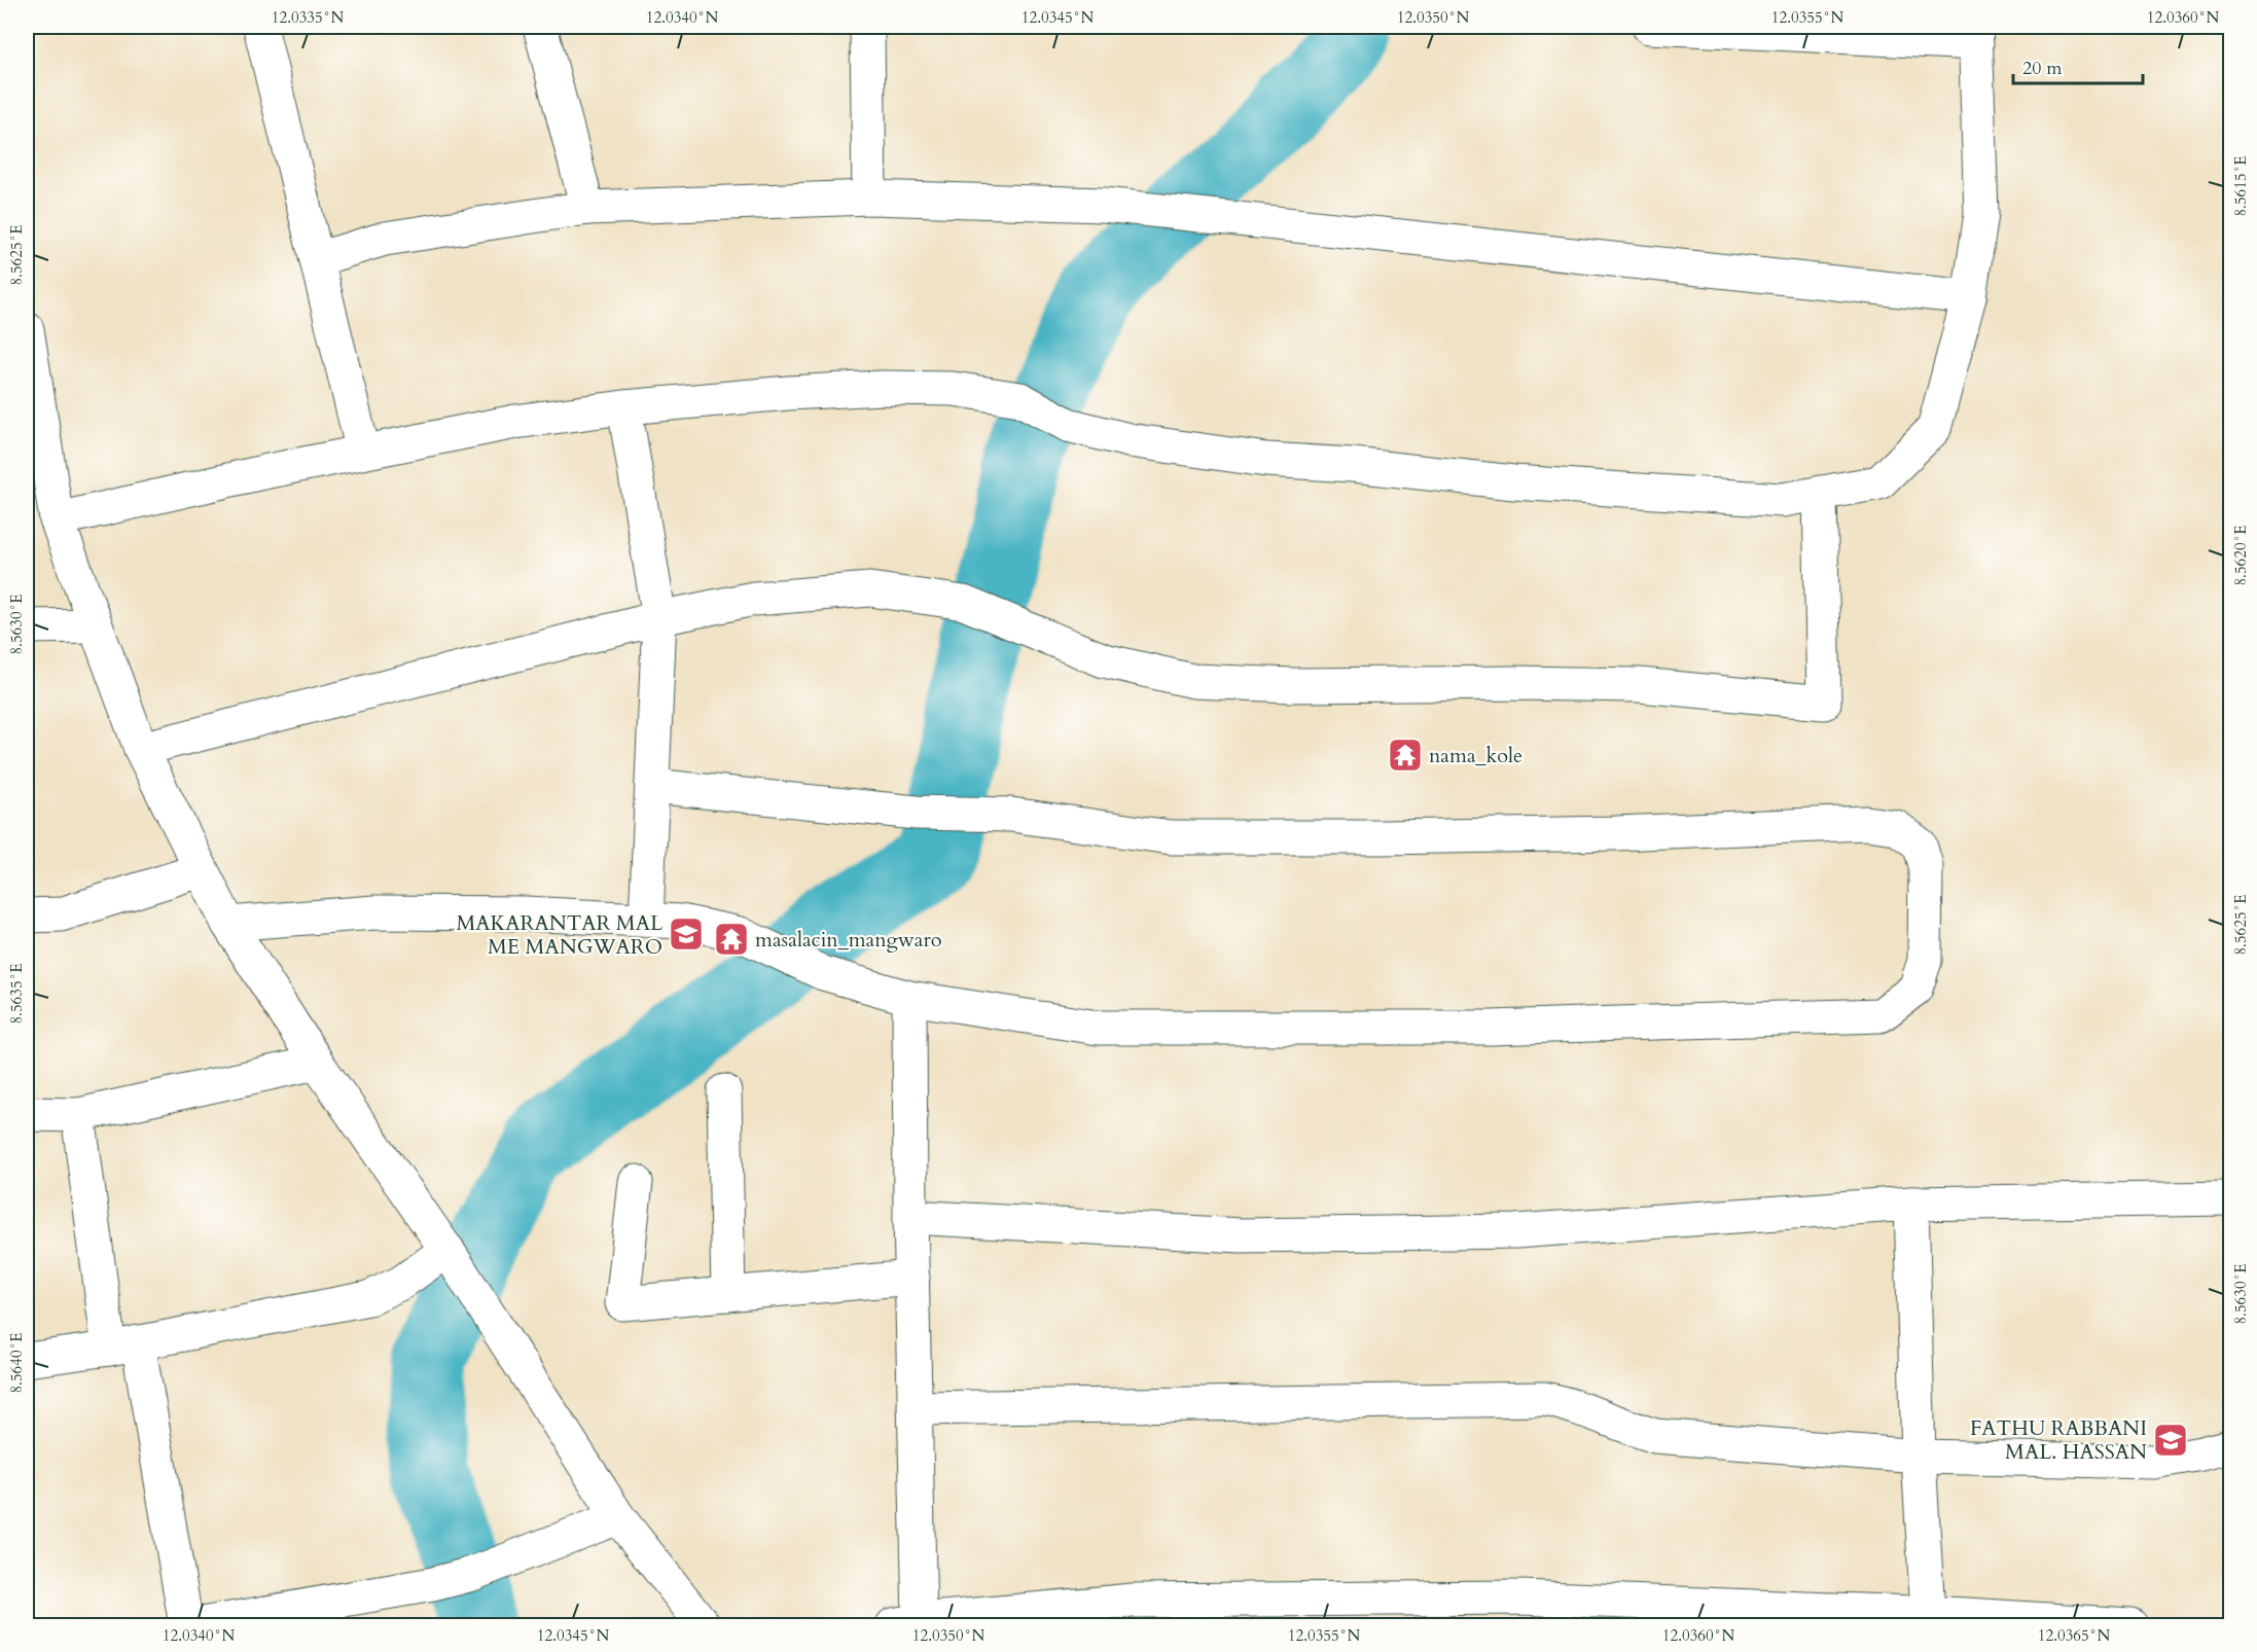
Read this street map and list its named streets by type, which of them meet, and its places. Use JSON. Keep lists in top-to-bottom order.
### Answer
{
  "places": {
    "temple": ["nama_kole", "masalacin_mangwaro"],
    "school or university": ["MAKARANTAR MAL ME MANGWARO", "FATHU RABBANI MAL. HASSAN"]
  },
  "scale_bar": "20 m",
  "coordinates": [
    "12.0335°N",
    "12.0340°N",
    "12.0345°N",
    "12.0350°N",
    "12.0355°N",
    "12.0360°N",
    "8.5615°E",
    "8.5625°E",
    "8.5620°E",
    "8.5630°E",
    "8.5635°E",
    "8.5640°E",
    "12.0365°N"
  ]
}
